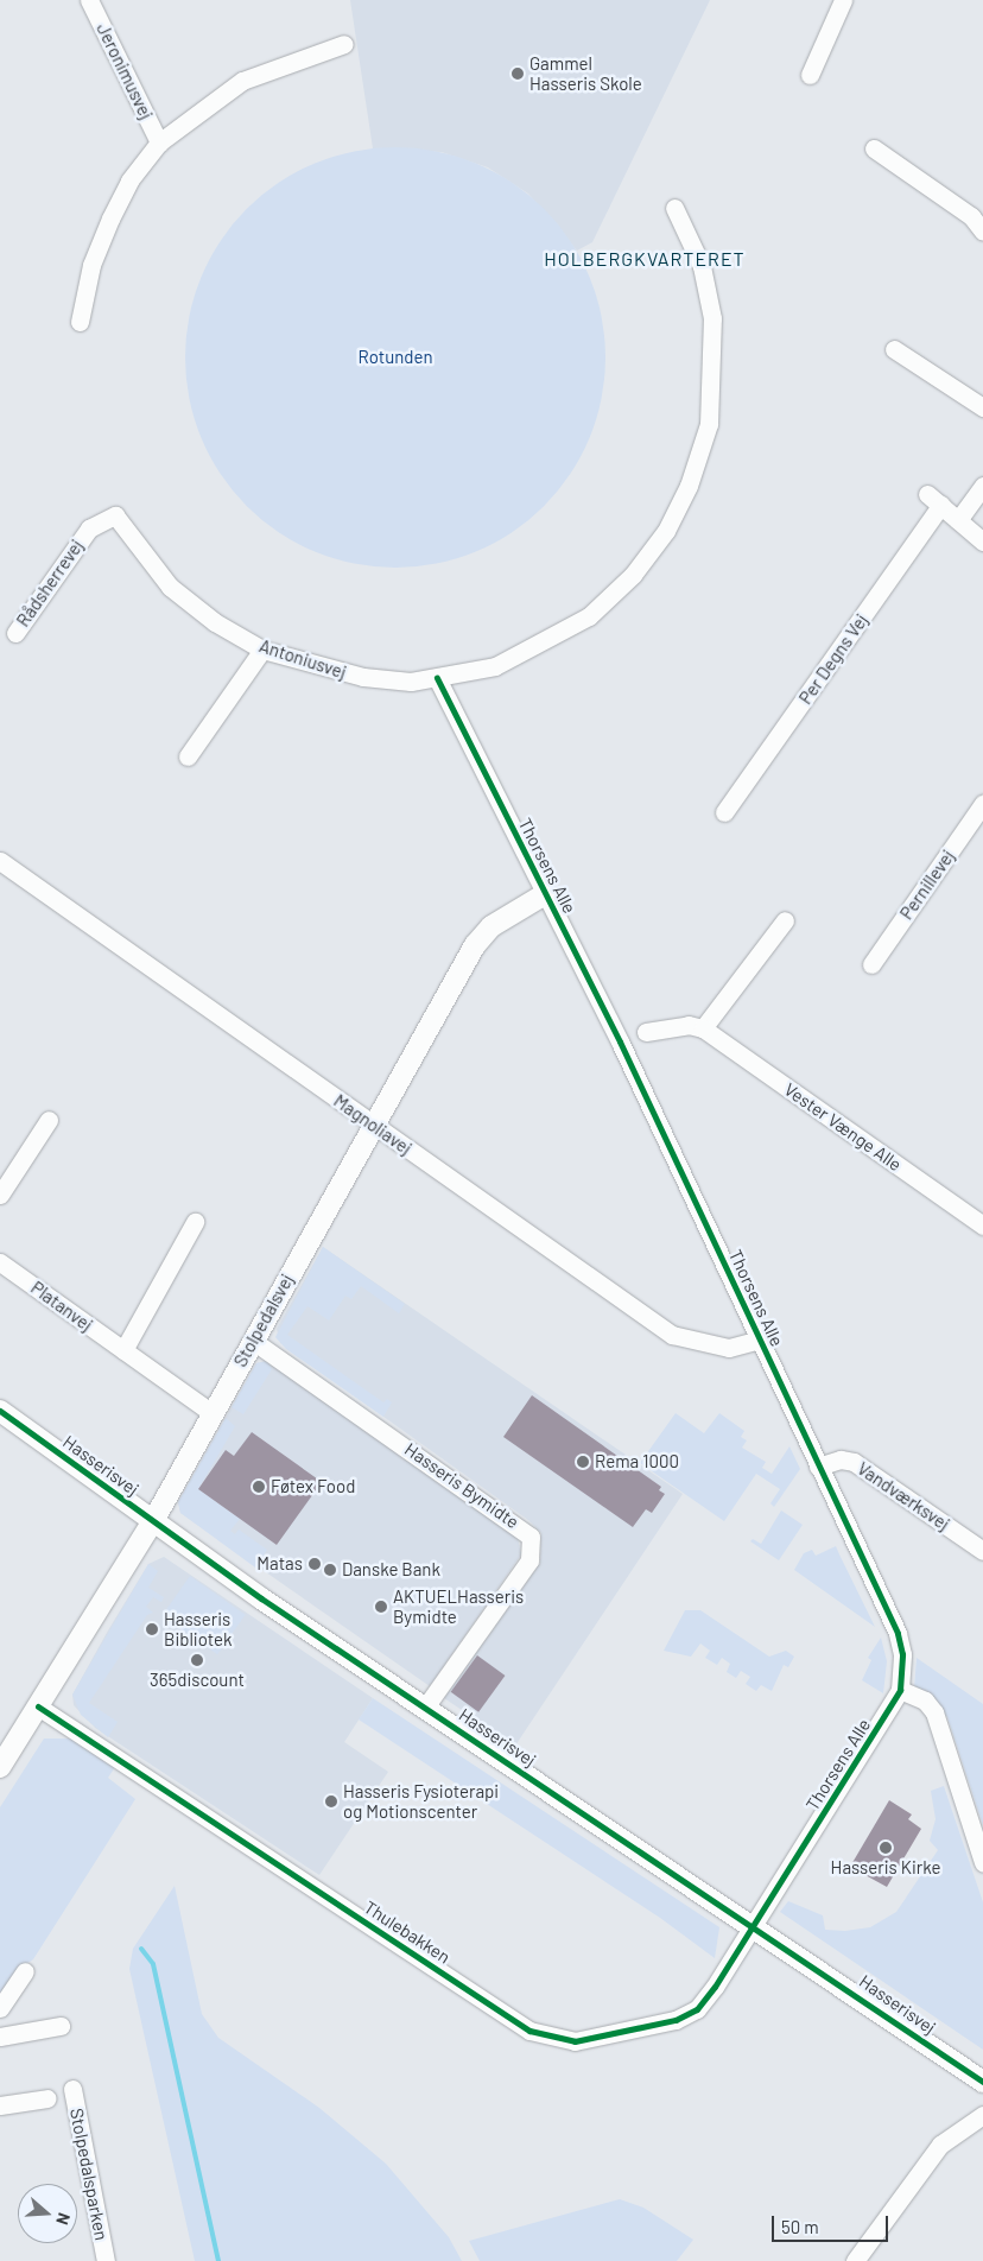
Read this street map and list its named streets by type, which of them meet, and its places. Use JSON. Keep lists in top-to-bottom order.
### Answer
{
  "streets": {
    "street": [
      "Jeronimusvej",
      "Rådsherrevej",
      "Antoniusvej",
      "Per Degns Vej",
      "Thorsens Alle",
      "Pernillevej",
      "Magnoliavej",
      "Vester Vænge Alle",
      "Platanvej",
      "Stolpedalsvej",
      "Hasserisvej",
      "Hasseris Bymidte",
      "Vandværksvej",
      "Thulebakken",
      "Stolpedalsparken"
    ]
  },
  "crossings": [
    ["Rådsherrevej", "Antoniusvej"],
    ["Antoniusvej", "Thorsens Alle"],
    ["Thorsens Alle", "Magnoliavej"],
    ["Thorsens Alle", "Stolpedalsvej"],
    ["Thorsens Alle", "Hasserisvej"],
    ["Thorsens Alle", "Vandværksvej"],
    ["Thorsens Alle", "Thulebakken"],
    ["Magnoliavej", "Stolpedalsvej"],
    ["Platanvej", "Stolpedalsvej"],
    ["Stolpedalsvej", "Hasserisvej"],
    ["Stolpedalsvej", "Hasseris Bymidte"],
    ["Stolpedalsvej", "Thulebakken"],
    ["Hasserisvej", "Hasseris Bymidte"],
    ["Hasserisvej", "Thulebakken"]
  ],
  "districts": ["HOLBERGKVARTERET"],
  "parks": ["Rotunden"],
  "places": [
    "Gammel Hasseris Skole",
    "Rema 1000",
    "Føtex Food",
    "Matas",
    "Danske Bank",
    "AKTUELHasseris Bymidte",
    "Hasseris Bibliotek",
    "365discount",
    "Hasseris Fysioterapi og Motionscenter",
    "Hasseris Kirke"
  ],
  "scale_bar": "50 m",
  "north": "right"
}
